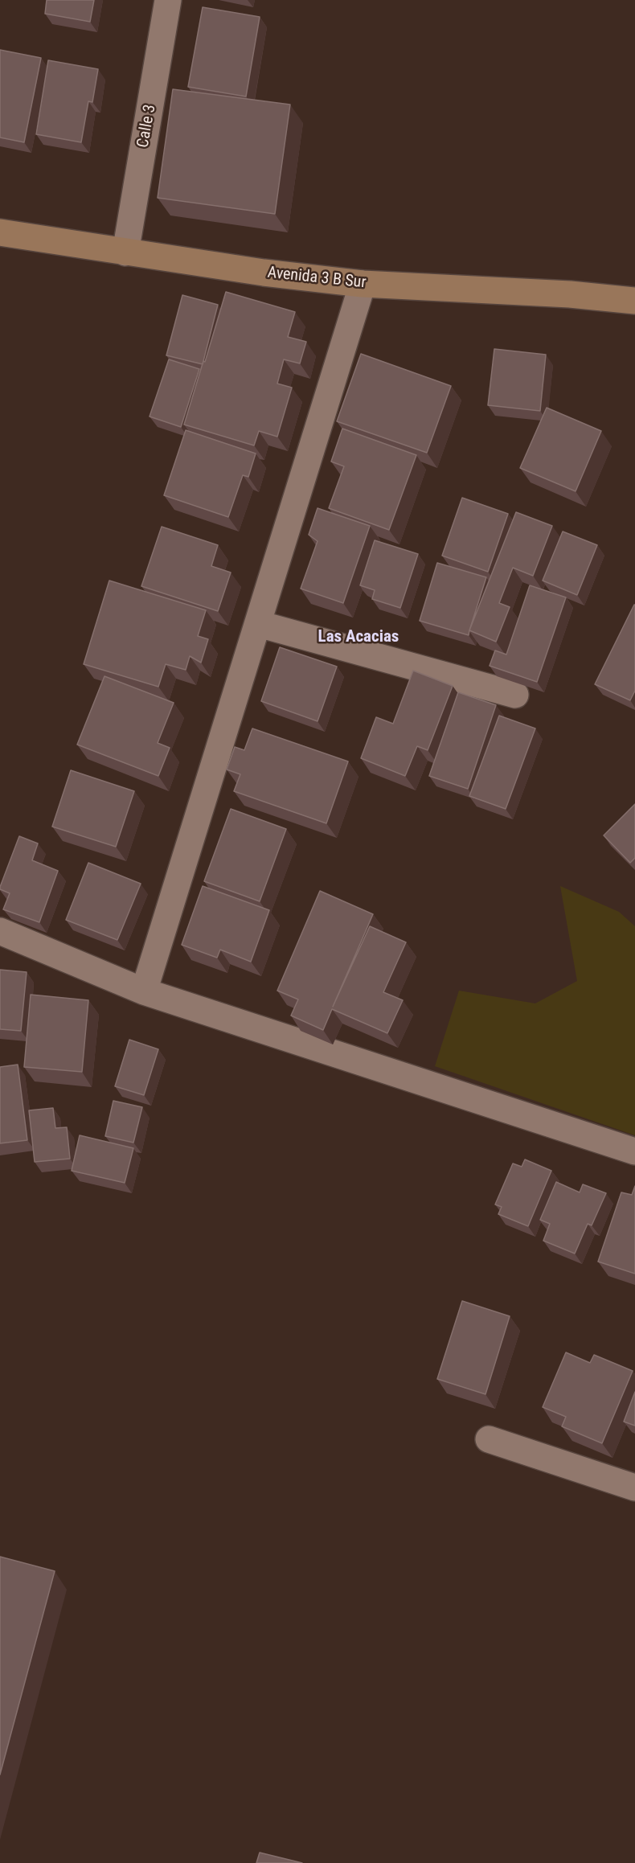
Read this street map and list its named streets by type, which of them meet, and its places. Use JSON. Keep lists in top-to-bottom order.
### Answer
{
  "streets": {
    "street": ["Calle 3", "Avenida 3 B Sur"]
  },
  "crossings": [
    ["Calle 3", "Avenida 3 B Sur"]
  ],
  "districts": ["Las Acacias"]
}
